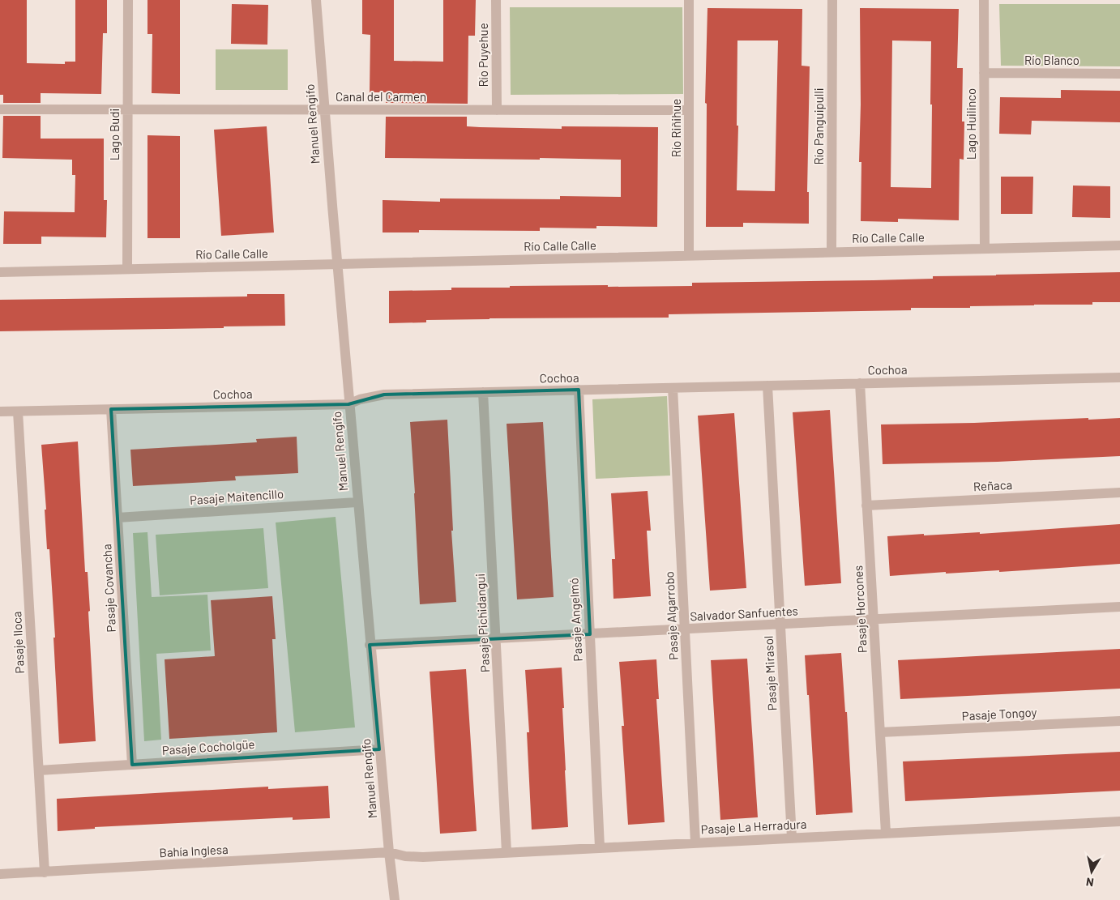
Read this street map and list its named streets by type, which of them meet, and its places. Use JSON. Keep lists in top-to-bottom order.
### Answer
{
  "streets": {
    "street": [
      "Río Puyehue",
      "Río Blanco",
      "Canal del Carmen",
      "Manuel Rengifo",
      "Lago Huilinco",
      "Río Panguipulli",
      "Río Riñihue",
      "Lago Budi",
      "Río Calle Calle",
      "Cochoa",
      "Reñaca",
      "Pasaje Maitencillo",
      "Pasaje Covancha",
      "Pasaje Horcones",
      "Salvador Sanfuentes",
      "Pasaje Algarrobo",
      "Pasaje Angelmó",
      "Pasaje Pichidangui",
      "Pasaje Iloca",
      "Pasaje Mirasol",
      "Pasaje Tongoy",
      "Pasaje Cocholgüe",
      "Pasaje La Herradura",
      "Bahía Inglesa"
    ]
  },
  "crossings": [
    ["Río Puyehue", "Canal del Carmen"],
    ["Río Blanco", "Lago Huilinco"],
    ["Canal del Carmen", "Manuel Rengifo"],
    ["Canal del Carmen", "Río Riñihue"],
    ["Canal del Carmen", "Lago Budi"],
    ["Manuel Rengifo", "Río Calle Calle"],
    ["Manuel Rengifo", "Cochoa"],
    ["Manuel Rengifo", "Pasaje Maitencillo"],
    ["Manuel Rengifo", "Salvador Sanfuentes"],
    ["Manuel Rengifo", "Pasaje Cocholgüe"],
    ["Manuel Rengifo", "Pasaje La Herradura"],
    ["Manuel Rengifo", "Bahía Inglesa"],
    ["Lago Huilinco", "Río Calle Calle"],
    ["Río Panguipulli", "Río Calle Calle"],
    ["Río Riñihue", "Río Calle Calle"],
    ["Lago Budi", "Río Calle Calle"],
    ["Cochoa", "Pasaje Covancha"],
    ["Cochoa", "Pasaje Horcones"],
    ["Cochoa", "Pasaje Algarrobo"],
    ["Cochoa", "Pasaje Angelmó"],
    ["Cochoa", "Pasaje Pichidangui"],
    ["Cochoa", "Pasaje Iloca"],
    ["Cochoa", "Pasaje Mirasol"],
    ["Reñaca", "Pasaje Horcones"],
    ["Pasaje Maitencillo", "Pasaje Covancha"],
    ["Pasaje Covancha", "Pasaje Cocholgüe"],
    ["Pasaje Horcones", "Salvador Sanfuentes"],
    ["Pasaje Horcones", "Pasaje Tongoy"],
    ["Pasaje Horcones", "Pasaje La Herradura"],
    ["Salvador Sanfuentes", "Pasaje Algarrobo"],
    ["Salvador Sanfuentes", "Pasaje Angelmó"],
    ["Salvador Sanfuentes", "Pasaje Pichidangui"],
    ["Salvador Sanfuentes", "Pasaje Mirasol"],
    ["Pasaje Algarrobo", "Pasaje La Herradura"],
    ["Pasaje Angelmó", "Pasaje La Herradura"],
    ["Pasaje Pichidangui", "Pasaje La Herradura"],
    ["Pasaje Iloca", "Pasaje Cocholgüe"],
    ["Pasaje Iloca", "Bahía Inglesa"],
    ["Pasaje Mirasol", "Pasaje La Herradura"],
    ["Pasaje La Herradura", "Bahía Inglesa"]
  ],
  "north": "bottom"
}
